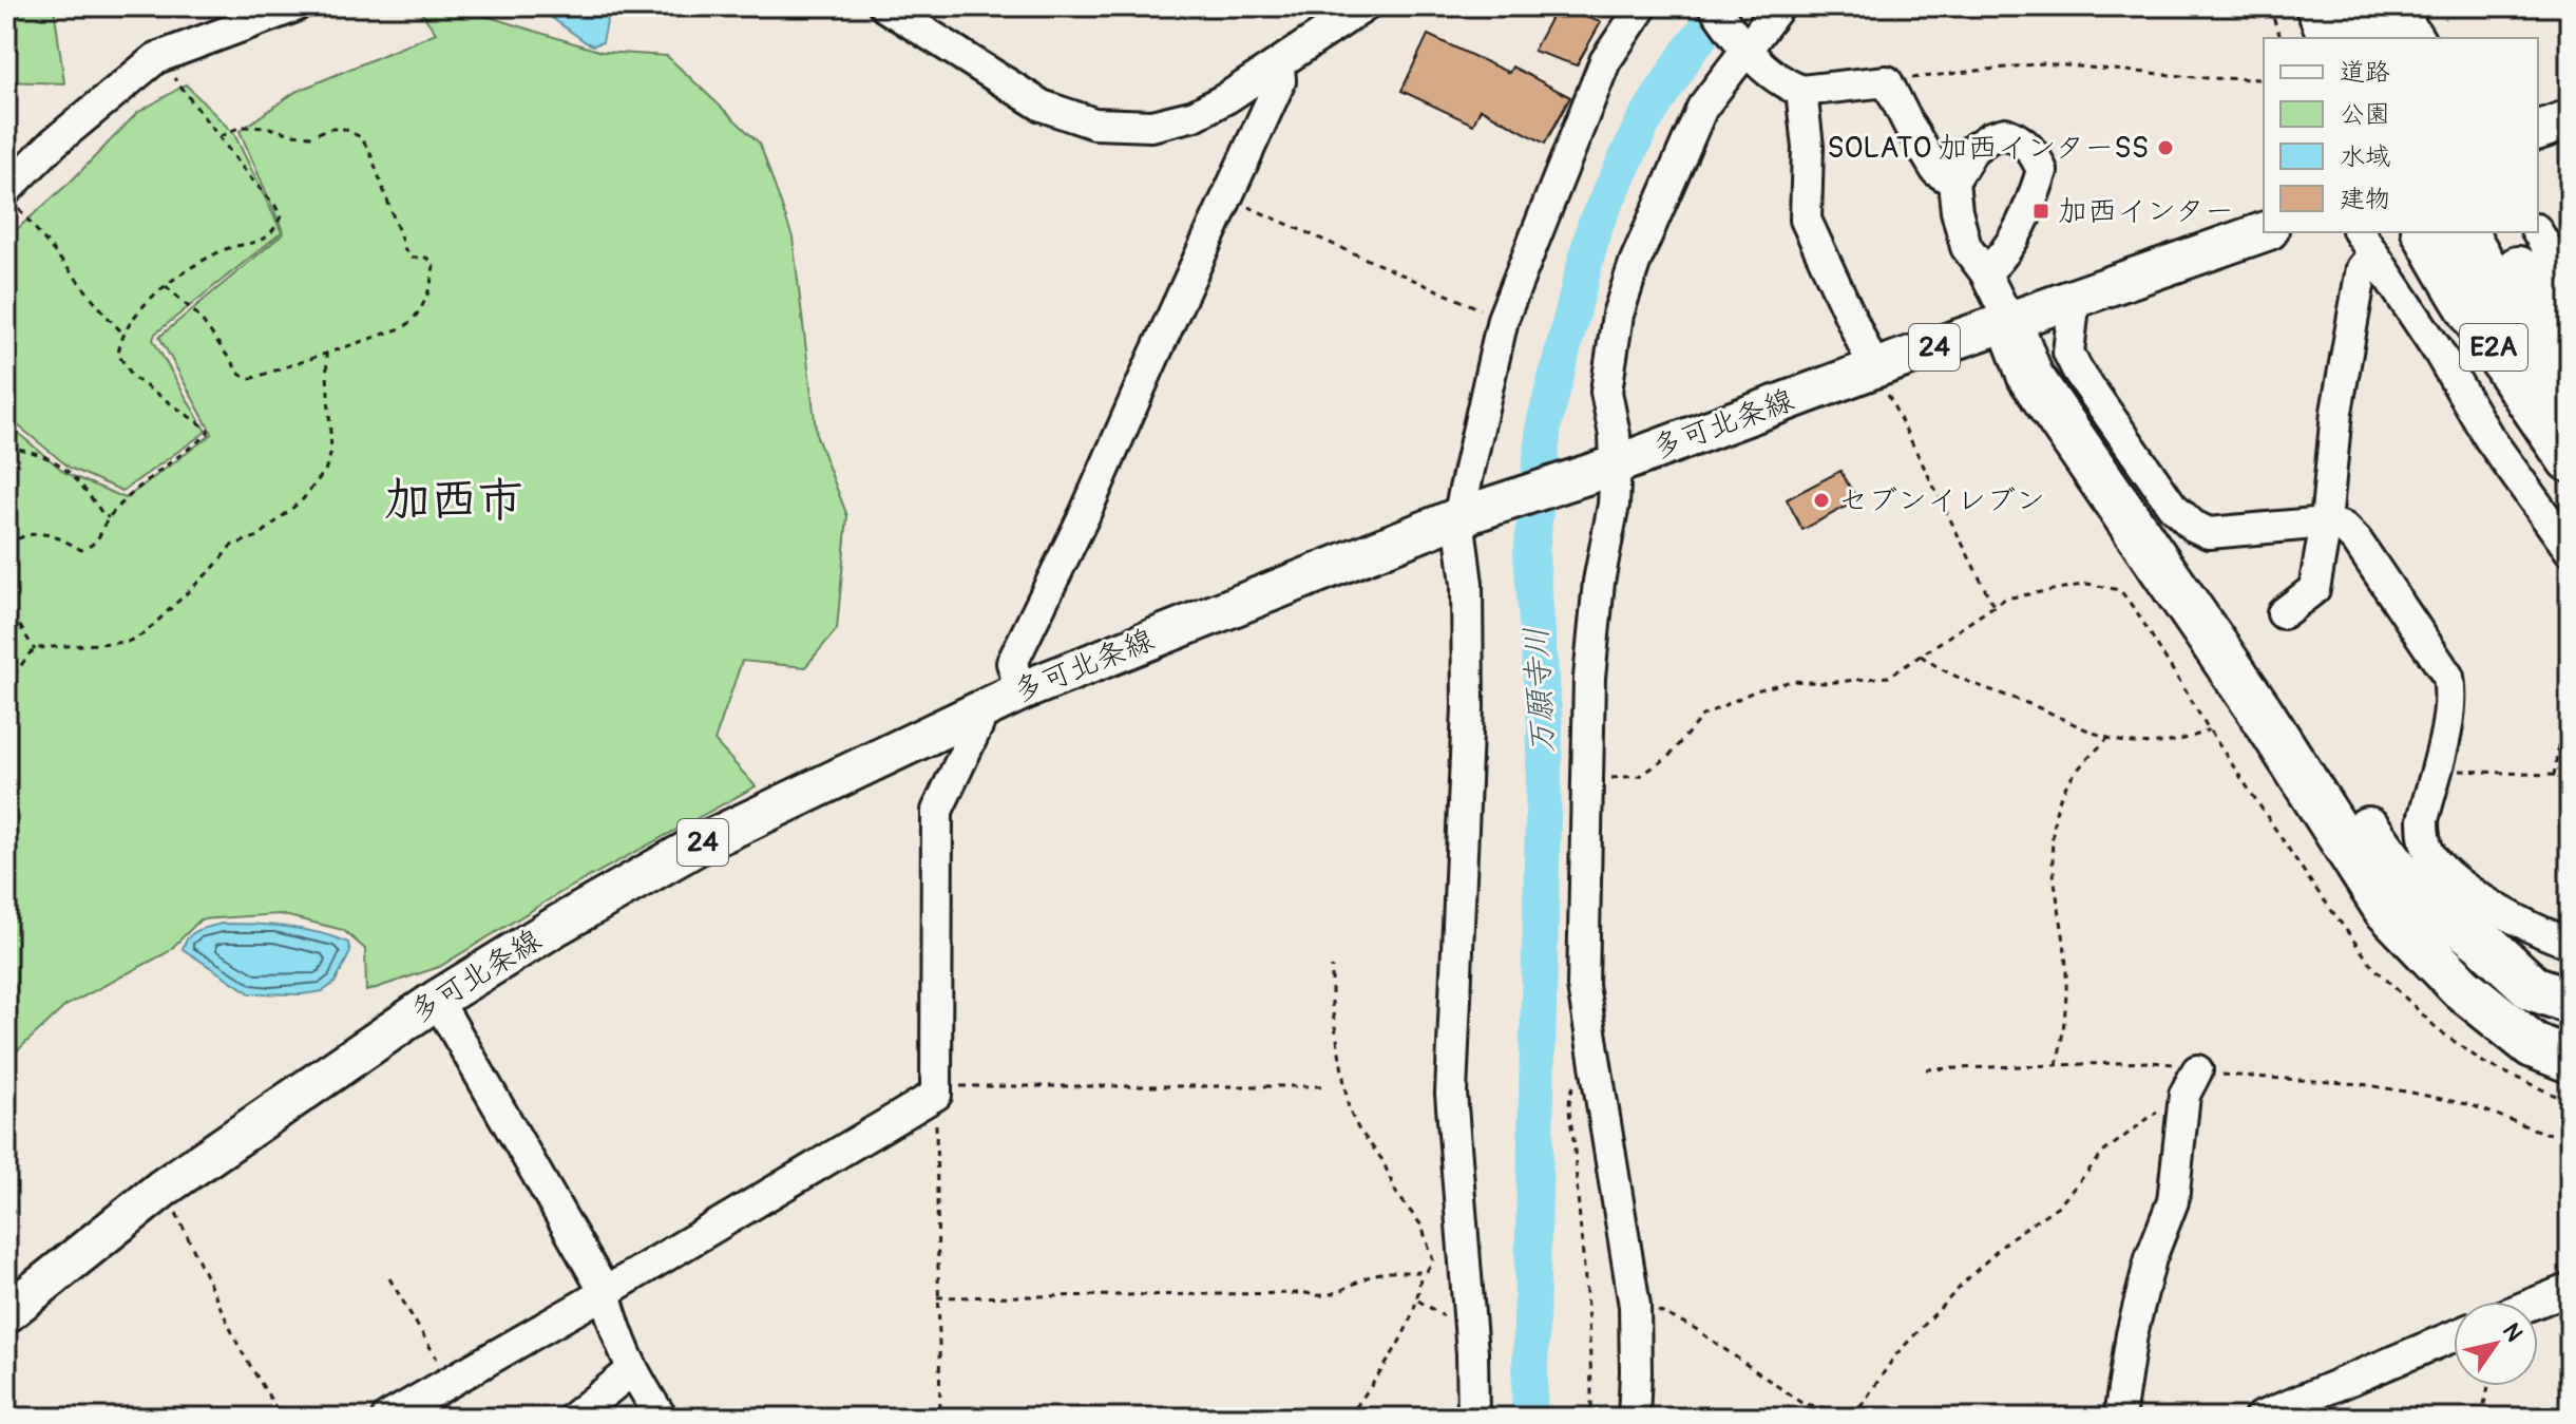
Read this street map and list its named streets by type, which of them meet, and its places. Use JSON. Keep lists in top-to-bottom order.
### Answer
{
  "streets": {
    "highway": ["E2A"],
    "main road": ["24", "多可北条線"]
  },
  "districts": ["加西市"],
  "water": ["万願寺川"],
  "places": {
    "other": ["SOLATO 加西インターSS", "セブンイレブン"],
    "transit": ["加西インター"]
  },
  "legend": [
    "道路",
    "公園",
    "水域",
    "建物"
  ],
  "north": "top right"
}
